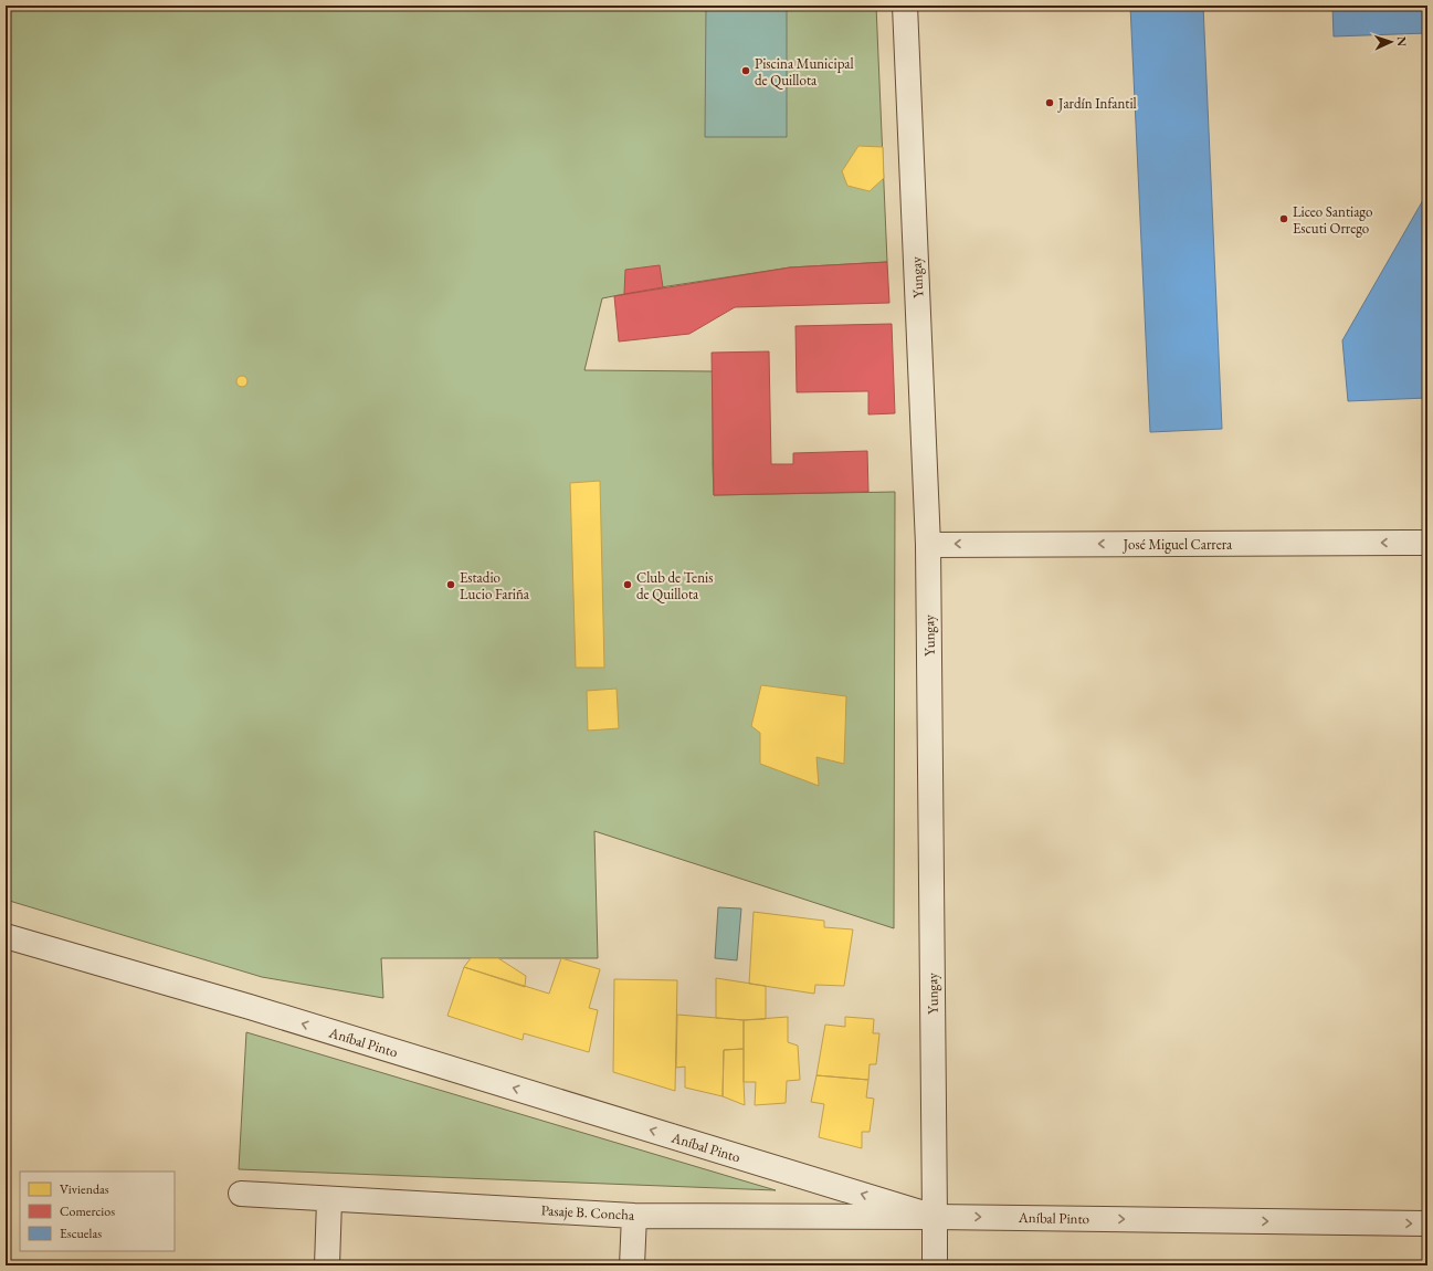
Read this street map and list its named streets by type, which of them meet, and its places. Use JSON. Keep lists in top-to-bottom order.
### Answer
{
  "streets": {
    "street": [
      "Yungay",
      "José Miguel Carrera",
      "Aníbal Pinto",
      "Pasaje B. Concha"
    ]
  },
  "crossings": [
    ["Yungay", "José Miguel Carrera"],
    ["Yungay", "Aníbal Pinto"],
    ["Yungay", "Pasaje B. Concha"],
    ["Aníbal Pinto", "Pasaje B. Concha"]
  ],
  "one_way": ["José Miguel Carrera"],
  "places": [
    "Piscina Municipal de Quillota",
    "Jardín Infantil",
    "Liceo Santiago Escuti Orrego",
    "Estadio Lucio Fariña",
    "Club de Tenis de Quillota"
  ],
  "legend": ["Viviendas", "Comercios", "Escuelas"],
  "north": "right"
}
